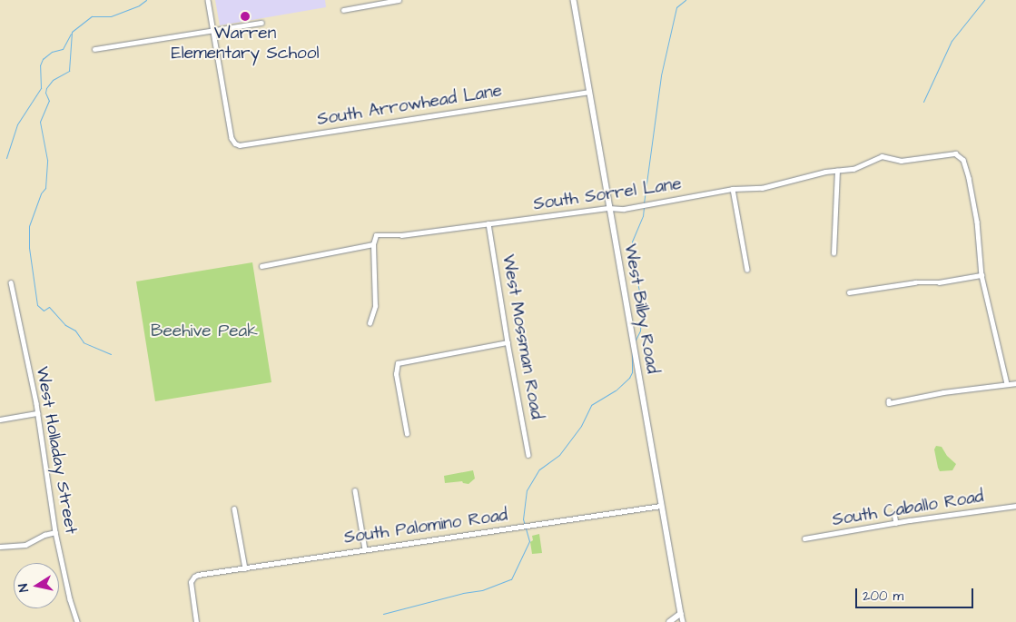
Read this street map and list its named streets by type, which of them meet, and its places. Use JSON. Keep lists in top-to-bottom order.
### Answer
{
  "streets": {
    "street": [
      "South Arrowhead Lane",
      "South Sorrel Lane",
      "West Bilby Road",
      "West Mossman Road",
      "West Holladay Street",
      "South Caballo Road",
      "South Palomino Road"
    ]
  },
  "crossings": [
    ["South Arrowhead Lane", "West Bilby Road"],
    ["South Sorrel Lane", "West Bilby Road"],
    ["South Sorrel Lane", "West Mossman Road"],
    ["West Bilby Road", "South Palomino Road"]
  ],
  "parks": ["Beehive Peak"],
  "places": ["Warren Elementary School"],
  "scale_bar": "200 m",
  "north": "left"
}
